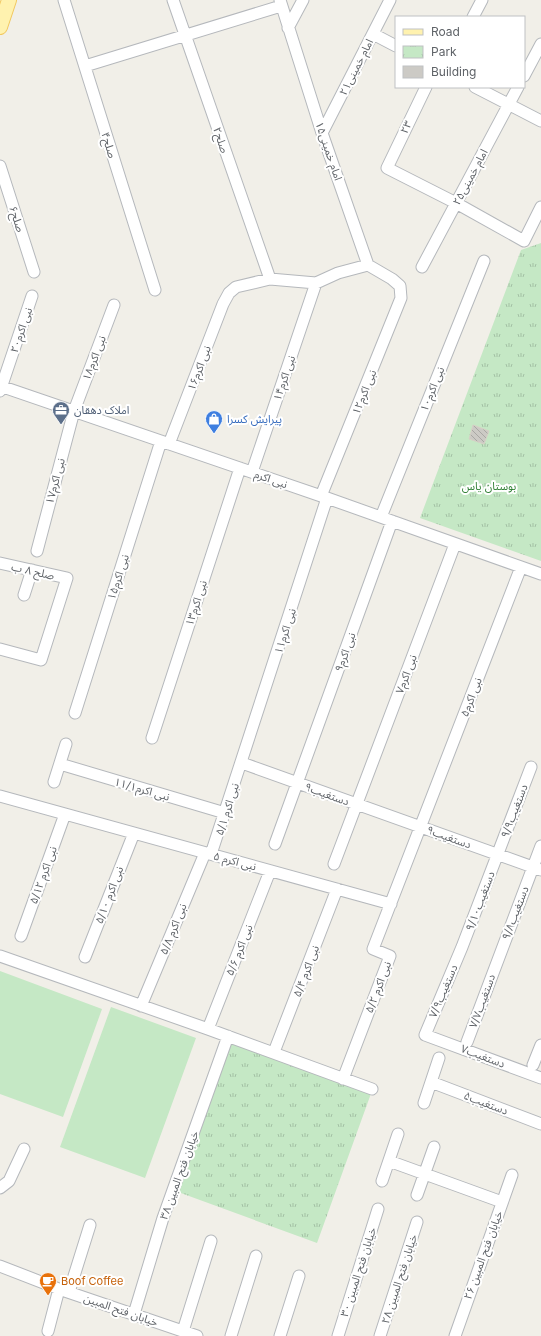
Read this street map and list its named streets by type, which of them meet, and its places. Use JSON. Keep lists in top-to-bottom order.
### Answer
{
  "streets": {
    "street": [
      "امام خمینی۲۱",
      "۲۳",
      "صلح۲",
      "صلح۴",
      "۱۵امام خمینی",
      "امام خمینی۲۵",
      "صلح۶",
      "نبی اکرم۲۰",
      "نبی اکرم۱۸",
      "نبی اکرم۱۶",
      "نبی اکرم۱۴",
      "نبی اکرم۱۰",
      "نبی اکرم۱۲",
      "نبی اکرم",
      "نبی اکرم۱۷",
      "صلح ۸ ب",
      "نبی اکرم۱۵",
      "نبی اکرم۱۳",
      "نبی اکرم۱۱",
      "نبی اکرم۹",
      "نبی اکرم۷",
      "نبی اکرم۵",
      "نبی اکرم۱۱/۱",
      "۹دستغیب",
      "نبی اکرم ۵/۱",
      "دستغیب۹/۹",
      "دستغیب۹",
      "نبی اکرم ۵",
      "نبی اکرم ۵/۱۲",
      "نبی اکرم ۵/۱۰",
      "دستغیب۹/۱۰",
      "دستغیب۹/۸",
      "نبی اکرم ۵/۸",
      "نبی اکرم ۵/۶",
      "نبی اکرم ۵/۴",
      "نبی اکرم ۵/۲",
      "دستغیب۷/۹",
      "دستغیب۷/۷",
      "دستغیب۷",
      "دستغیب۵",
      "خیابان فتح المبین ۳۸",
      "خیابان فتح المبین ۲۶",
      "خیابان فتح المبین ۳۰",
      "خیابان فتح المبین ۲۸",
      "خیابان فتح المبین"
    ]
  },
  "crossings": [
    ["امام خمینی۲۱", "۱۵امام خمینی"],
    ["۲۳", "امام خمینی۲۵"],
    ["صلح۲", "نبی اکرم۱۶"],
    ["۱۵امام خمینی", "نبی اکرم۱۲"],
    ["نبی اکرم۲۰", "نبی اکرم"],
    ["نبی اکرم۱۸", "نبی اکرم"],
    ["نبی اکرم۱۸", "نبی اکرم۱۷"],
    ["نبی اکرم۱۶", "نبی اکرم"],
    ["نبی اکرم۱۶", "نبی اکرم۱۵"],
    ["نبی اکرم۱۴", "نبی اکرم"],
    ["نبی اکرم۱۰", "نبی اکرم"],
    ["نبی اکرم۱۲", "نبی اکرم"],
    ["نبی اکرم۱۲", "نبی اکرم۱۱"],
    ["نبی اکرم", "نبی اکرم۱۷"],
    ["نبی اکرم", "نبی اکرم۱۵"],
    ["نبی اکرم", "نبی اکرم۱۳"],
    ["نبی اکرم", "نبی اکرم۱۱"],
    ["نبی اکرم", "نبی اکرم۹"],
    ["نبی اکرم", "نبی اکرم۷"],
    ["نبی اکرم", "نبی اکرم۵"],
    ["نبی اکرم۱۱", "نبی اکرم ۵/۱"],
    ["نبی اکرم۹", "۹دستغیب"],
    ["نبی اکرم۷", "۹دستغیب"],
    ["نبی اکرم۷", "دستغیب۹"],
    ["نبی اکرم۵", "دستغیب۹"],
    ["نبی اکرم۱۱/۱", "نبی اکرم ۵/۱"],
    ["۹دستغیب", "دستغیب۹"],
    ["نبی اکرم ۵/۱", "نبی اکرم ۵"],
    ["نبی اکرم ۵/۱", "نبی اکرم ۵/۸"],
    ["دستغیب۹/۹", "دستغیب۹"],
    ["دستغیب۹/۹", "دستغیب۹/۱۰"],
    ["دستغیب۹", "دستغیب۹/۱۰"],
    ["دستغیب۹", "دستغیب۹/۸"],
    ["نبی اکرم ۵", "نبی اکرم ۵/۱۲"],
    ["نبی اکرم ۵", "نبی اکرم ۵/۱۰"],
    ["نبی اکرم ۵", "نبی اکرم ۵/۸"],
    ["نبی اکرم ۵", "نبی اکرم ۵/۶"],
    ["نبی اکرم ۵", "نبی اکرم ۵/۴"],
    ["نبی اکرم ۵", "نبی اکرم ۵/۲"],
    ["دستغیب۹/۱۰", "دستغیب۷/۹"],
    ["دستغیب۹/۸", "دستغیب۷/۷"],
    ["دستغیب۷/۹", "دستغیب۷"],
    ["خیابان فتح المبین ۳۸", "خیابان فتح المبین"]
  ],
  "parks": ["بوستان یاس"],
  "places": {
    "office": ["املاک دهقان"],
    "shop": ["پیرایش کسرا"],
    "cafe": ["Boof Coffee"]
  },
  "legend": ["Road", "Park", "Building"]
}
